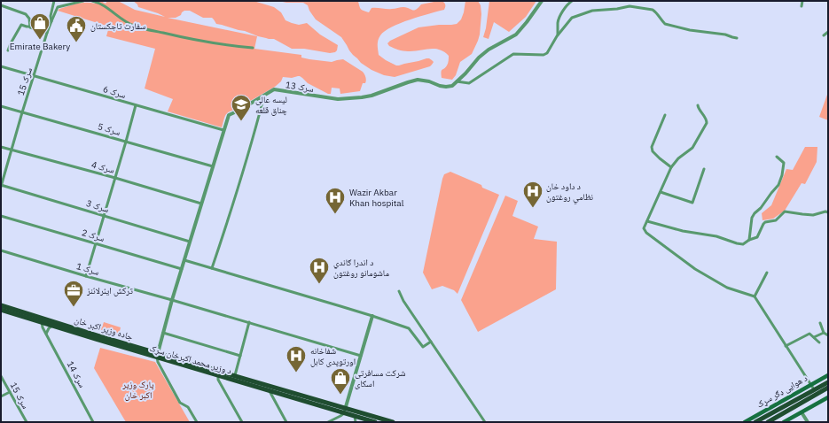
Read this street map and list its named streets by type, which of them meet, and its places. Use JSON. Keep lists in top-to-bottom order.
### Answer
{
  "streets": {
    "main road": ["جاده وزیر اکبر خان", "د وزیر محمد اکبرخان سړک", "د هوایی ډګر سړک"],
    "street": [
      "سرک 15",
      "سرک 13",
      "سرک 6",
      "سرک 5",
      "سرک 4",
      "سرک 3",
      "سرک 2",
      "سرک 1",
      "سرک 14"
    ]
  },
  "crossings": [
    ["سرک 15", "سرک 6"],
    ["سرک 15", "سرک 5"],
    ["سرک 15", "سرک 4"],
    ["سرک 15", "سرک 3"],
    ["سرک 13", "سرک 6"],
    ["سرک 13", "سرک 5"],
    ["سرک 13", "سرک 4"],
    ["سرک 13", "سرک 3"],
    ["سرک 13", "سرک 2"],
    ["سرک 13", "سرک 1"],
    ["سرک 13", "جاده وزیر اکبر خان"],
    ["سرک 13", "د وزیر محمد اکبرخان سړک"],
    ["جاده وزیر اکبر خان", "د وزیر محمد اکبرخان سړک"],
    ["د وزیر محمد اکبرخان سړک", "سرک 14"]
  ],
  "parks": ["پارک وزیر اکبر خان"],
  "places": {
    "shop": ["Emirate Bakery", "شرکت مسافرتی اسکای"],
    "public building": ["سفارت تاجکستان"],
    "school or university": ["لیسه عالی چناق قلعه"],
    "hospital": [
      "د داود خان نظامي روغتون",
      "Wazir Akbar Khan hospital",
      "د اندرا ګاندي ماشومانو روغتون",
      "شفاخانه اورتوپدی کابل"
    ],
    "office": ["ترکش ایئرلائنز"]
  }
}
